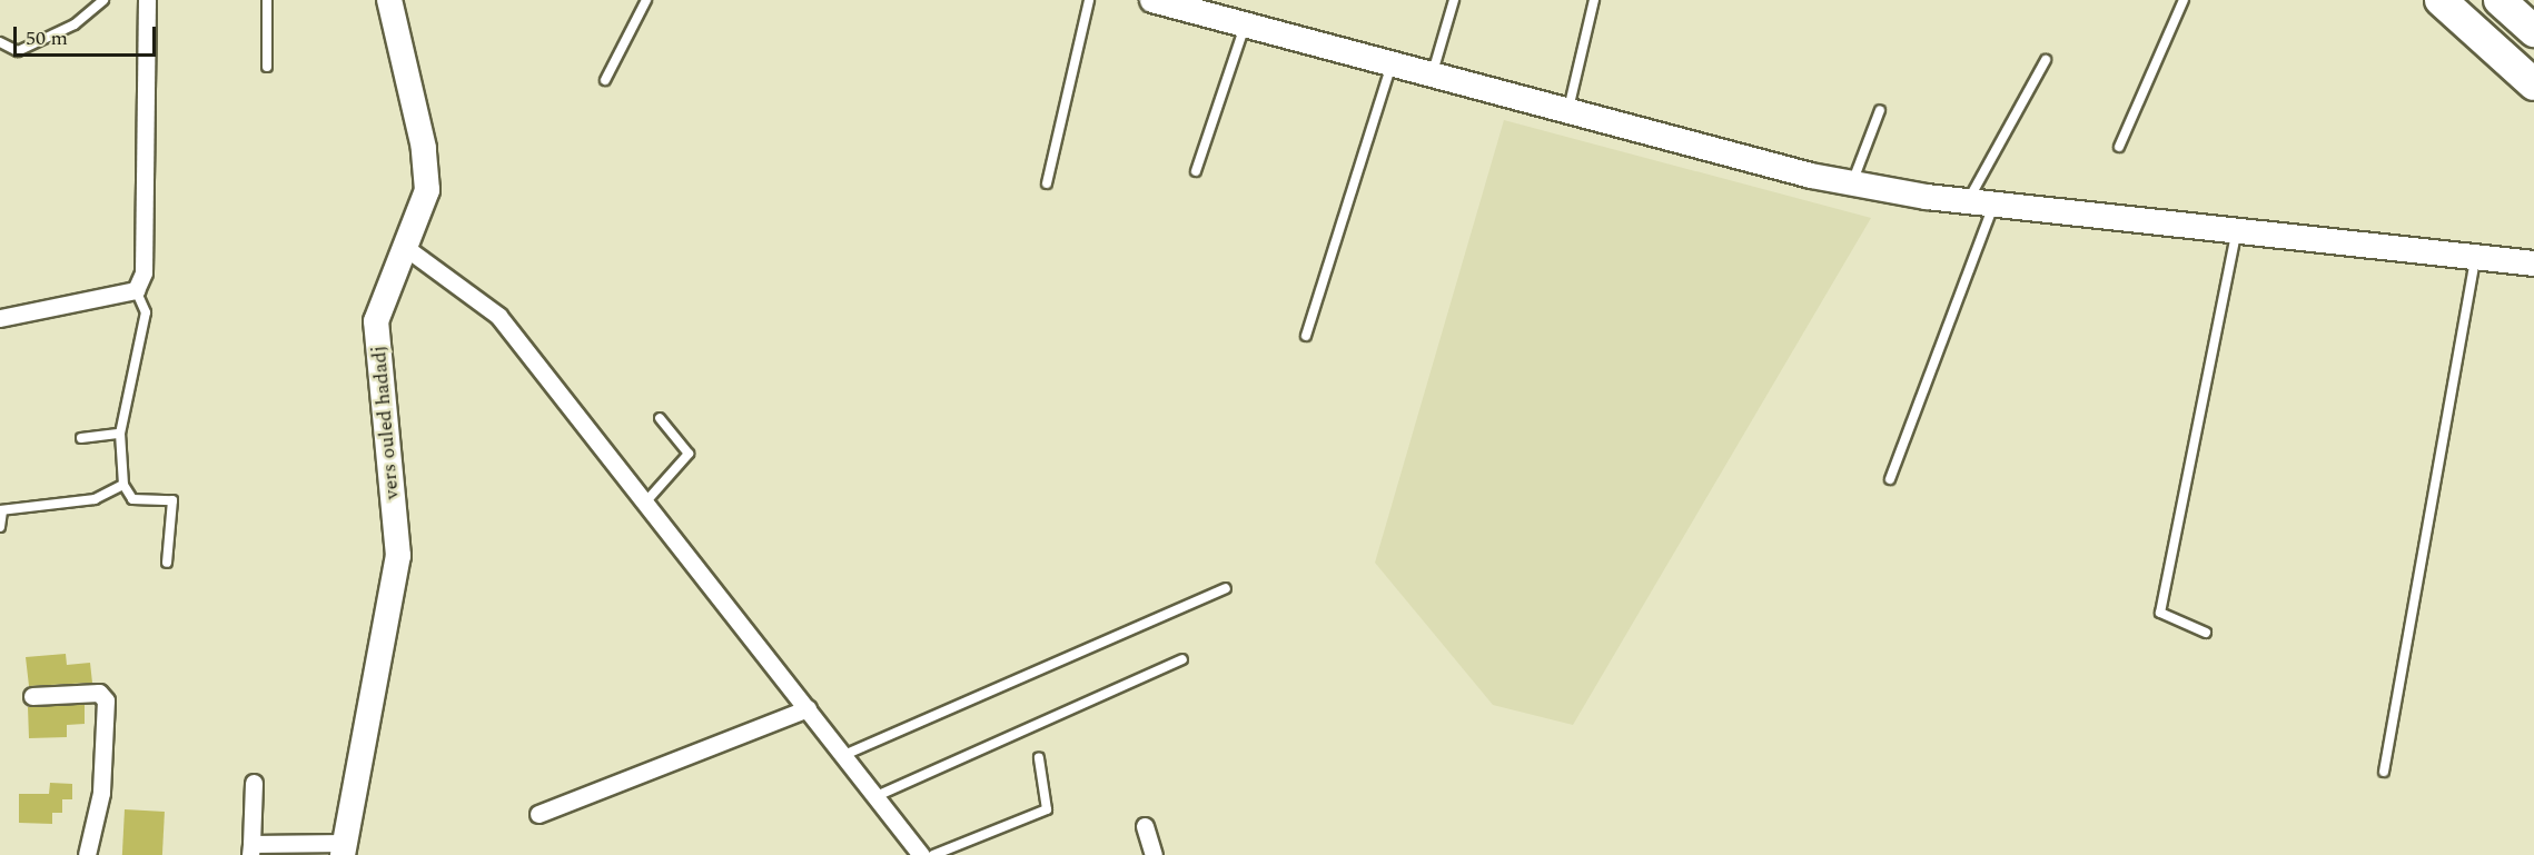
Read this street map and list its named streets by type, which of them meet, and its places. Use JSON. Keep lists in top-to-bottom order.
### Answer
{
  "streets": {
    "street": ["vers ouled hadadj"]
  },
  "scale_bar": "50 m"
}
